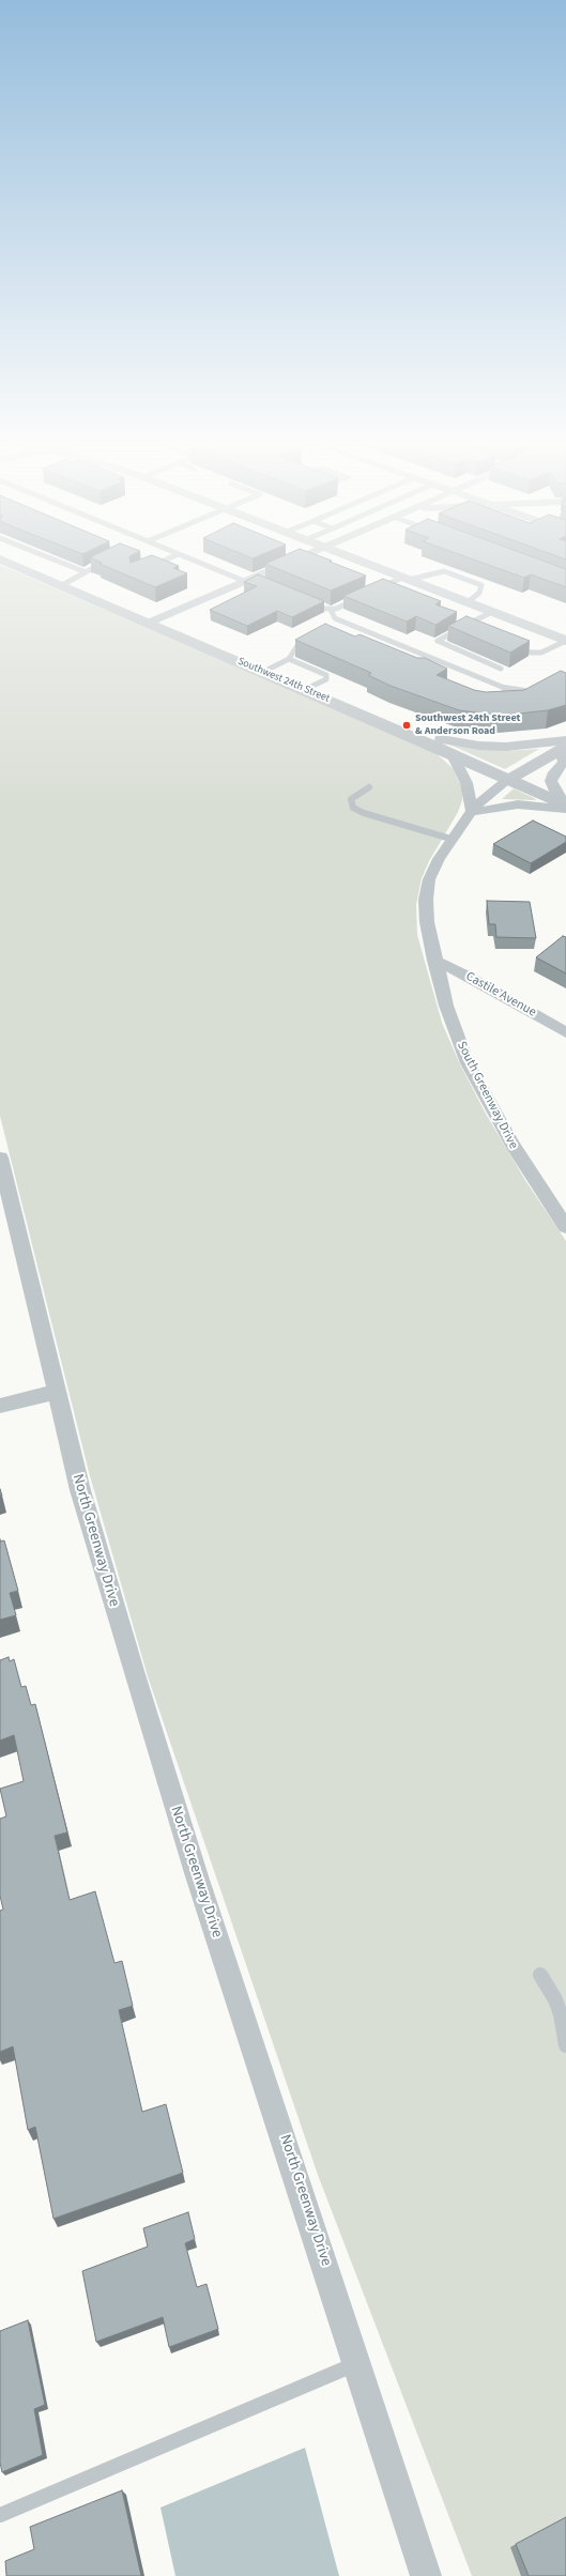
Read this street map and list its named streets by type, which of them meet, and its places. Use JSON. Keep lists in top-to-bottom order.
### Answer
{
  "streets": {
    "street": [
      "Southwest 24th Street",
      "Castile Avenue",
      "South Greenway Drive",
      "North Greenway Drive"
    ]
  },
  "crossings": [
    ["Southwest 24th Street", "South Greenway Drive"],
    ["Castile Avenue", "South Greenway Drive"]
  ],
  "places": ["Southwest 24th Street & Anderson Road"]
}
